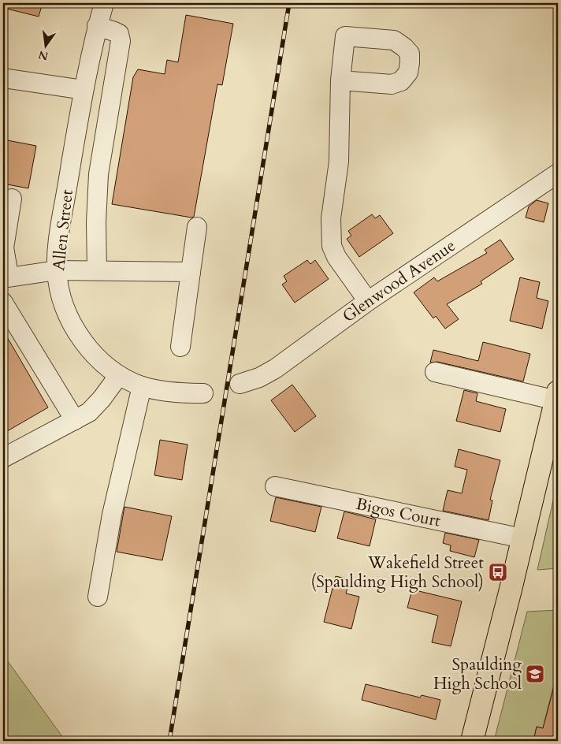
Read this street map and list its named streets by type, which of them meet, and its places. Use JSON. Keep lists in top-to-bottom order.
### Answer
{
  "streets": {
    "street": ["Allen Street", "Glenwood Avenue", "Bigos Court"]
  },
  "places": {
    "bus stop": ["Wakefield Street (Spaulding High School)"],
    "school or university": ["Spaulding High School"]
  },
  "north": "bottom"
}
